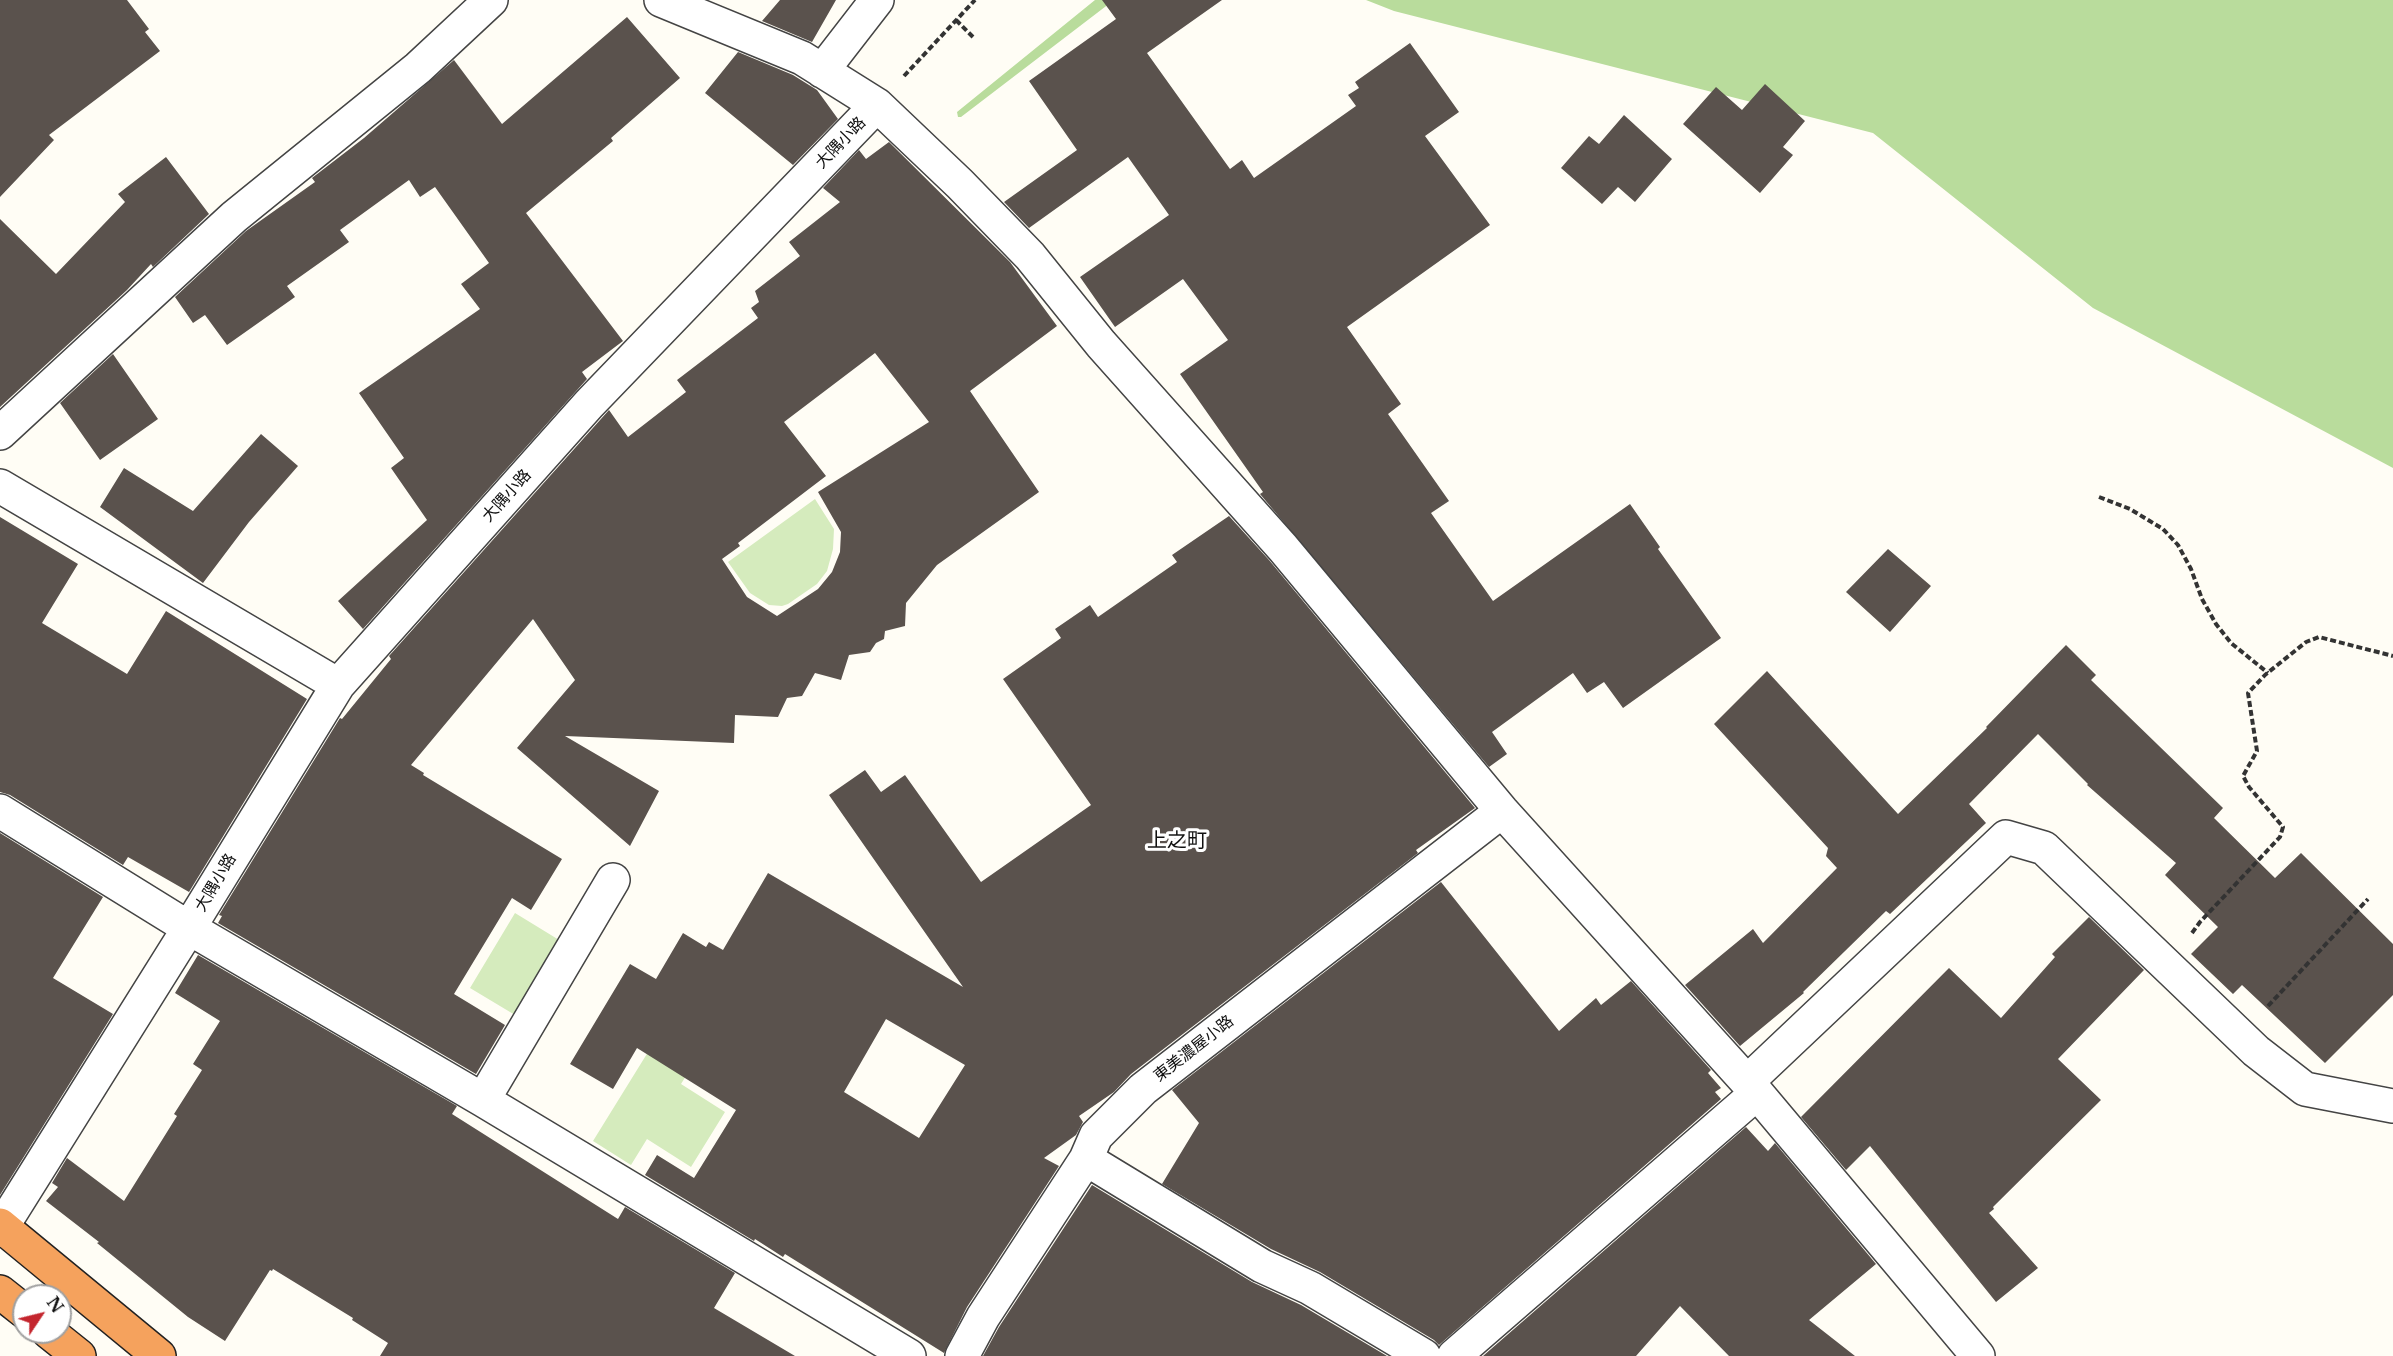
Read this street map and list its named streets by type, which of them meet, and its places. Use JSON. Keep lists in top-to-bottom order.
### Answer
{
  "streets": {
    "street": ["大隅小路", "東美濃屋小路"]
  },
  "districts": ["上之町"],
  "north": "top right"
}
